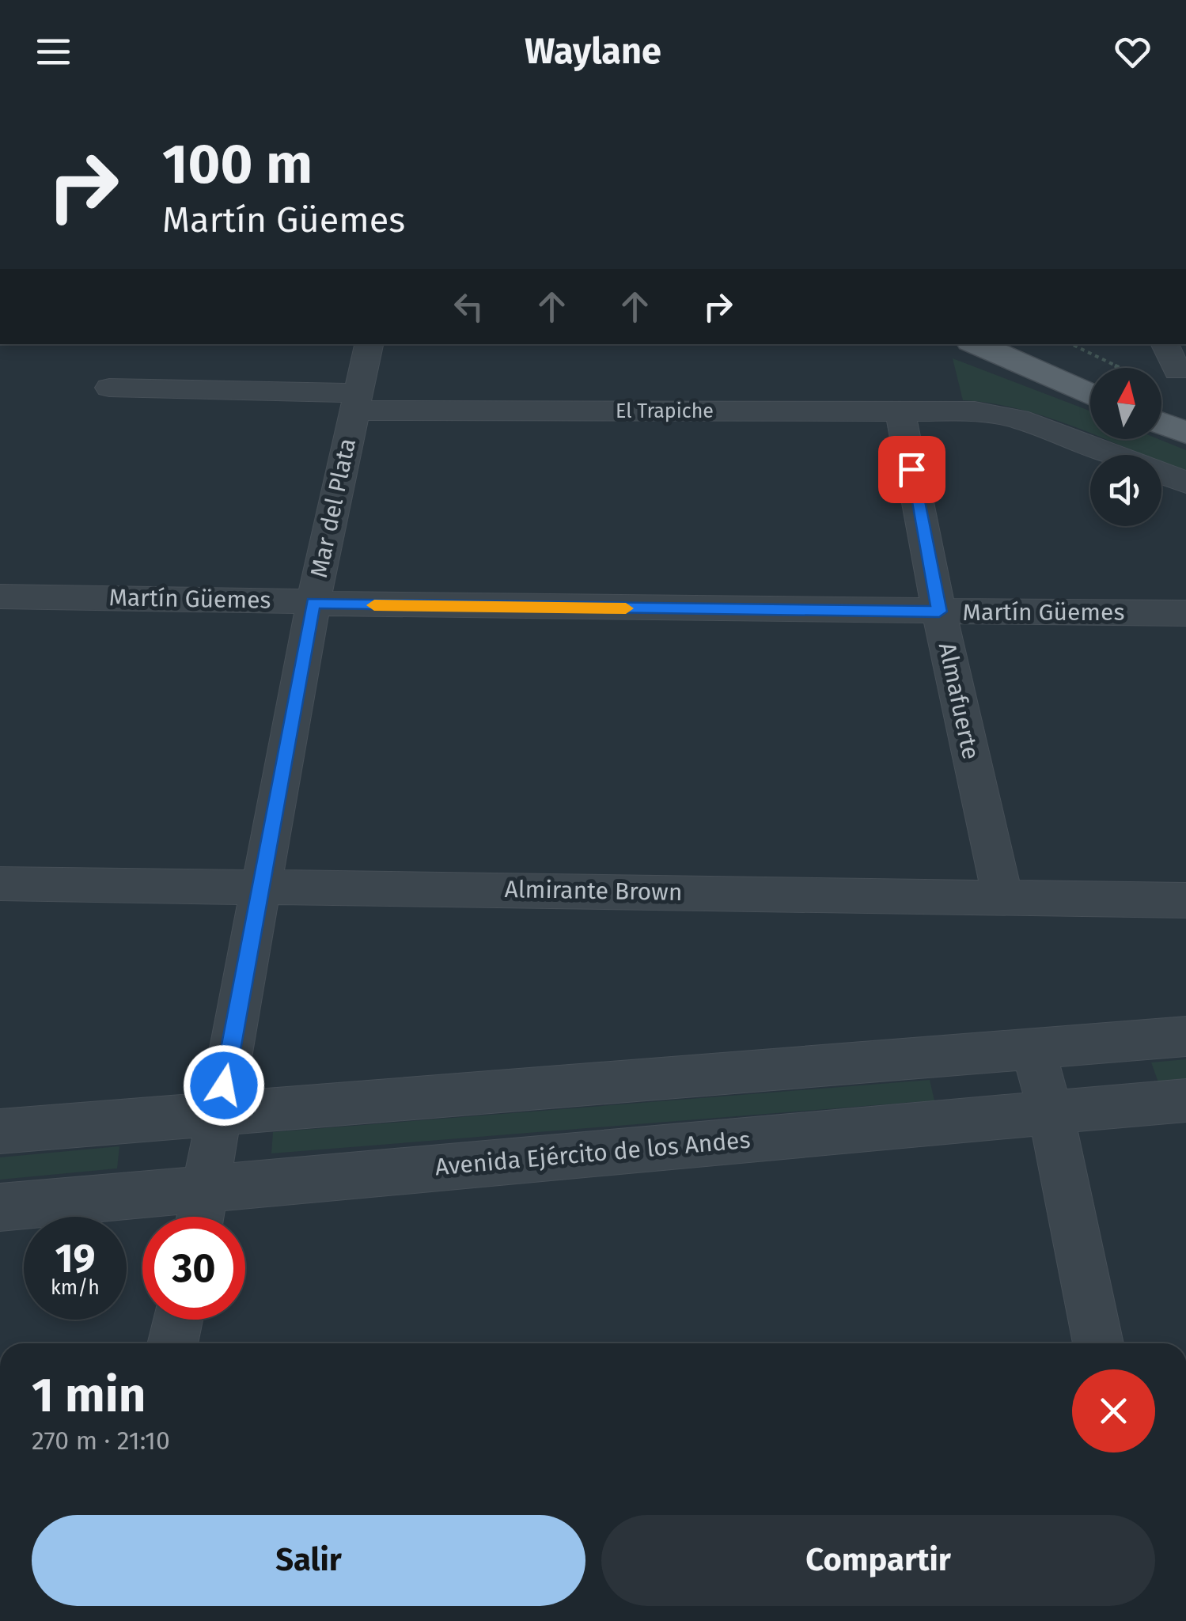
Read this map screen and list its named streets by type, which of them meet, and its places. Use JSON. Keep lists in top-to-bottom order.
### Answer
{
  "streets": {
    "street": [
      "El Trapiche",
      "Mar del Plata",
      "Martín Güemes",
      "Almafuerte",
      "Almirante Brown",
      "Avenida Ejército de los Andes"
    ]
  },
  "crossings": [
    ["El Trapiche", "Mar del Plata"],
    ["El Trapiche", "Almafuerte"],
    ["Mar del Plata", "Martín Güemes"],
    ["Mar del Plata", "Almirante Brown"],
    ["Mar del Plata", "Avenida Ejército de los Andes"],
    ["Martín Güemes", "Almafuerte"],
    ["Almafuerte", "Almirante Brown"]
  ],
  "north": "top",
  "page": {
    "header": "Waylane",
    "turn": ["100 m", "Martín Güemes"],
    "speed": "19 km/h",
    "limit": "30",
    "heading": ["1 min", "270 m · 21:10"],
    "buttons": ["Salir", "Compartir"]
  }
}
